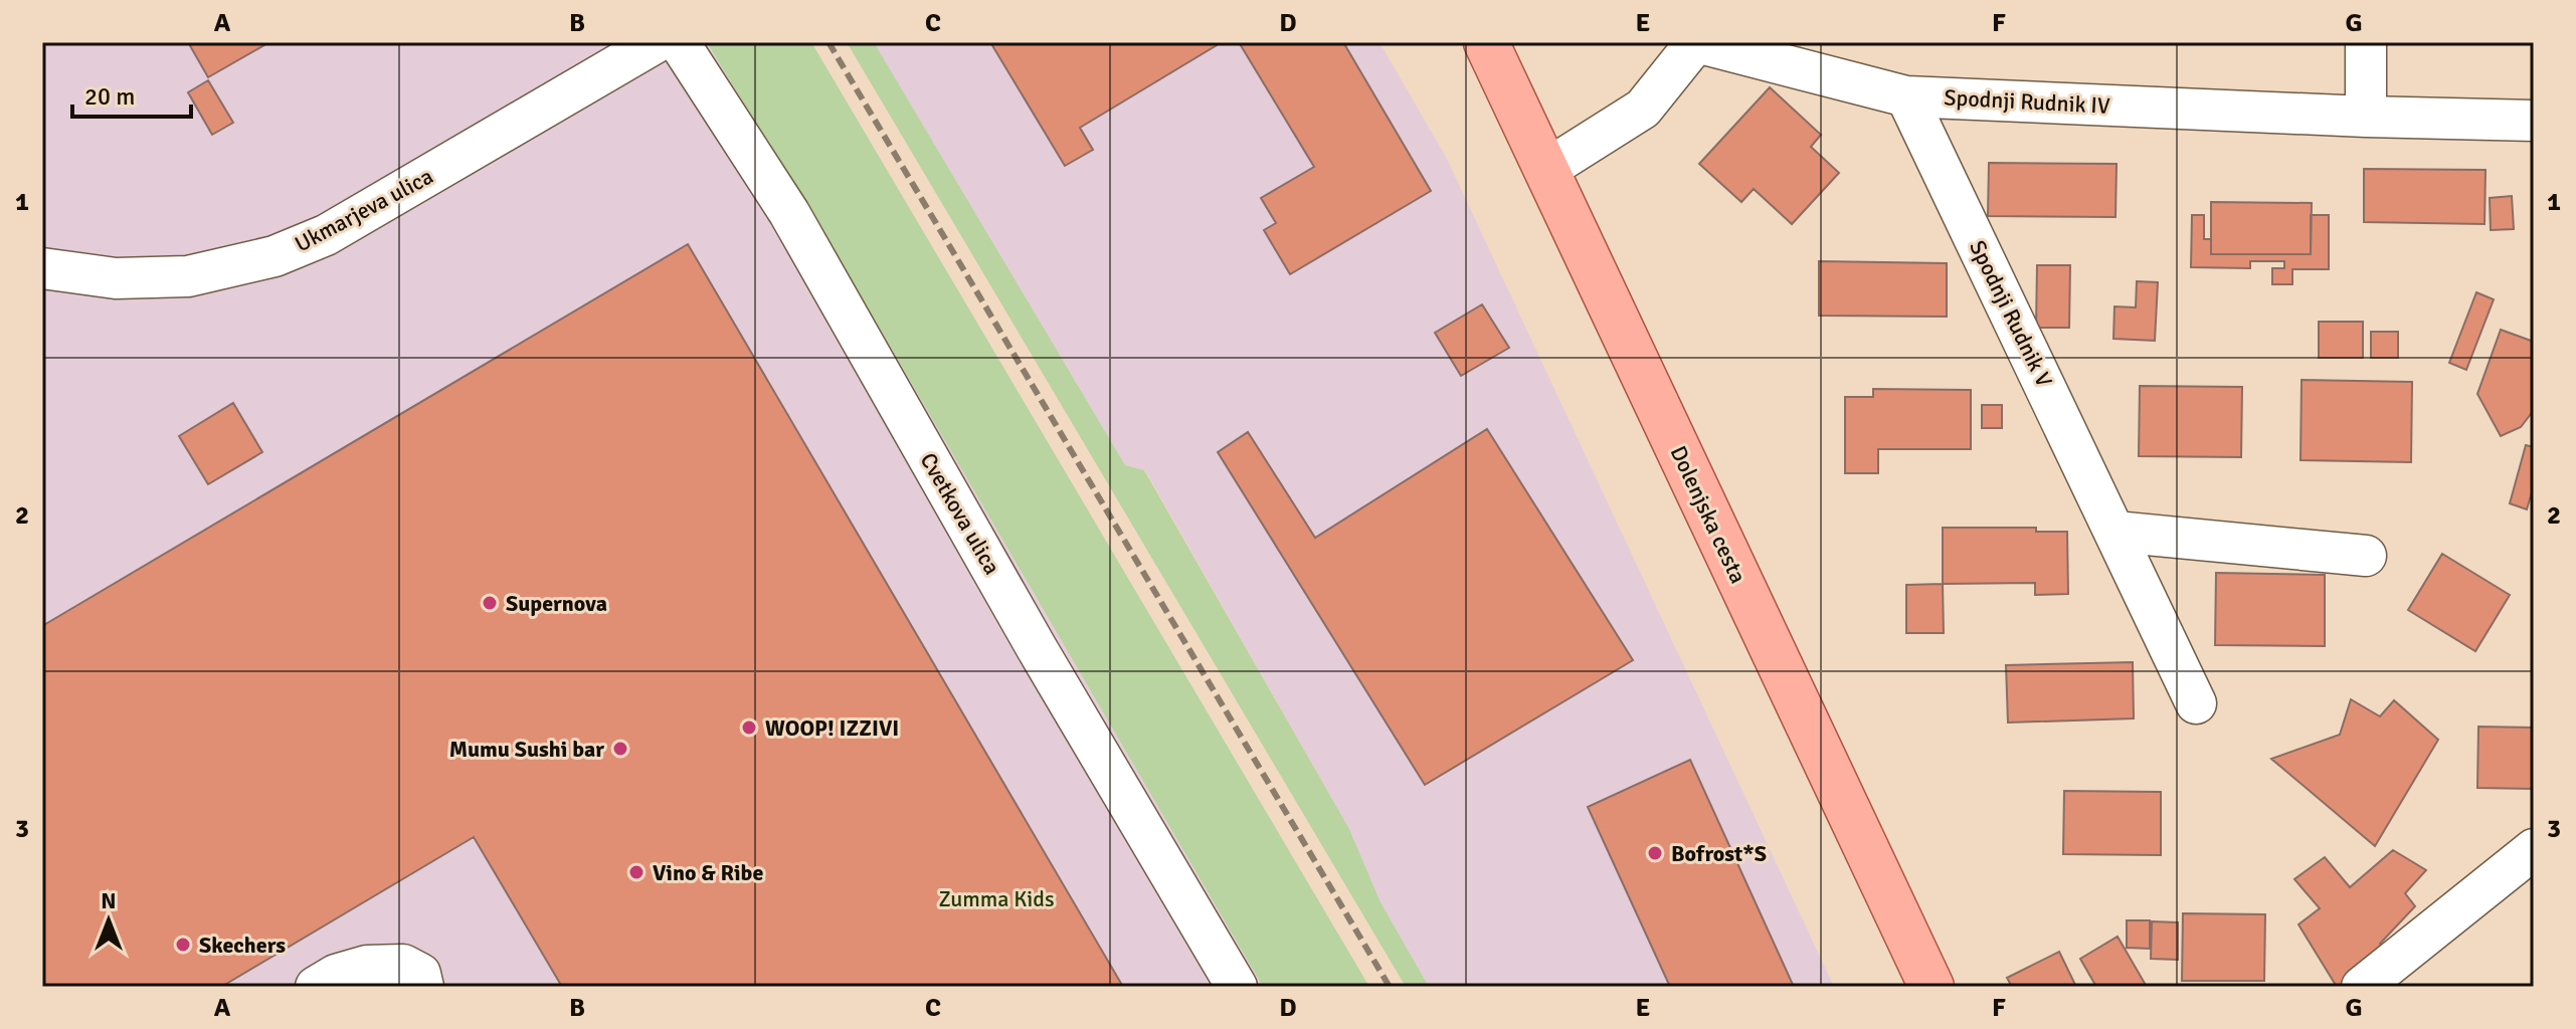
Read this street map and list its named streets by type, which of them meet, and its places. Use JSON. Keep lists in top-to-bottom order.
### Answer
{
  "streets": {
    "main road": ["Dolenjska cesta"],
    "street": [
      "Spodnji Rudnik IV",
      "Ukmarjeva ulica",
      "Spodnji Rudnik V",
      "Cvetkova ulica"
    ]
  },
  "crossings": [
    ["Spodnji Rudnik IV", "Spodnji Rudnik V"]
  ],
  "parks": ["Zumma Kids"],
  "places": [
    "Supernova",
    "WOOP! IZZIVI",
    "Mumu Sushi bar",
    "Bofrost*S",
    "Vino & Ribe",
    "Skechers"
  ],
  "scale_bar": "20 m",
  "north": "top",
  "grid": {
    "columns": [
      "A",
      "B",
      "C",
      "D",
      "E",
      "F",
      "G"
    ],
    "rows": ["1", "2", "3"]
  }
}
